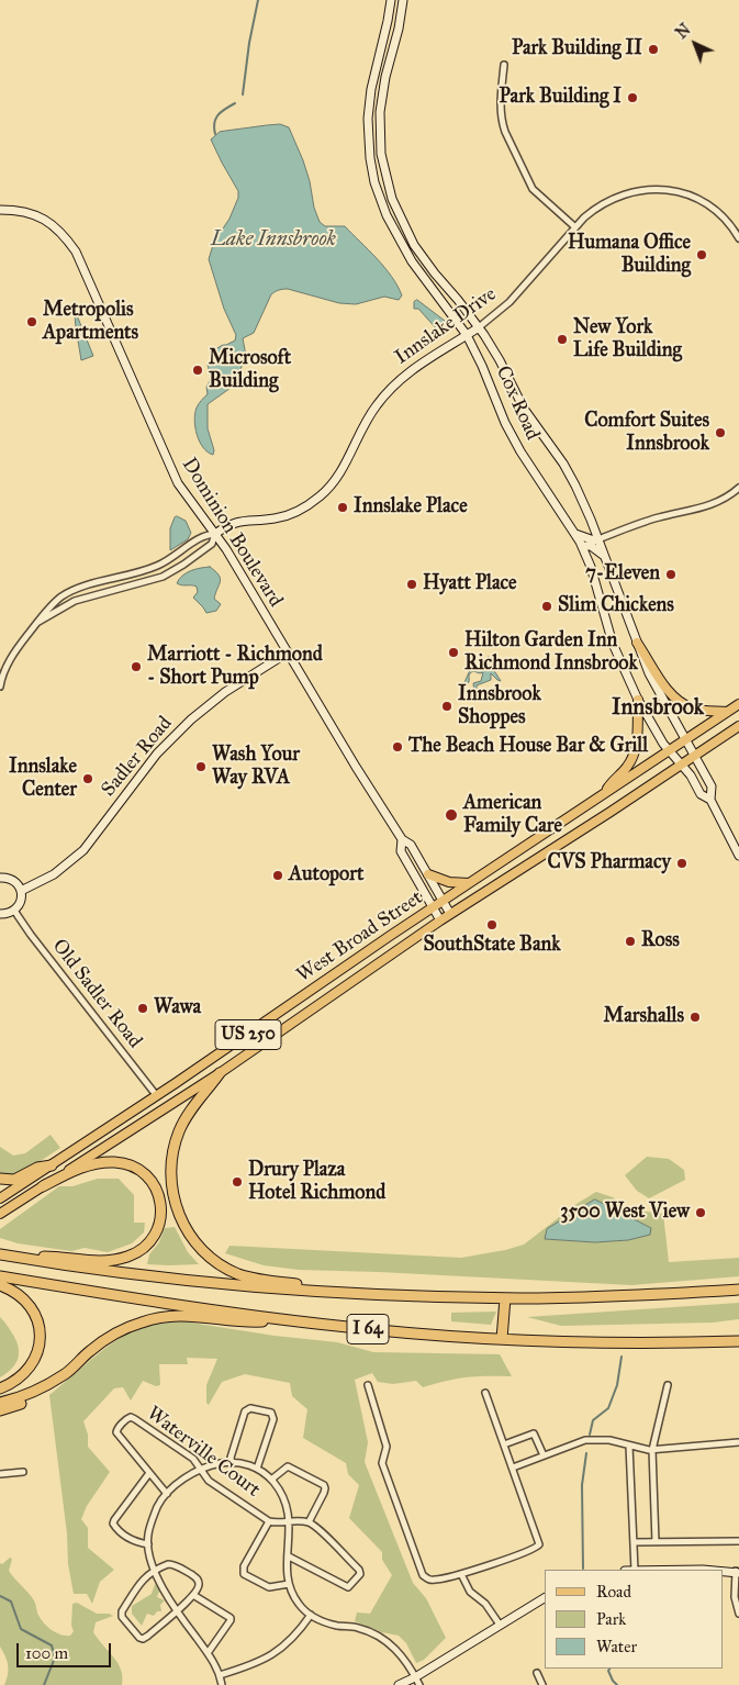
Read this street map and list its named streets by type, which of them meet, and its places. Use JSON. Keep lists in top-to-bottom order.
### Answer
{
  "streets": {
    "highway": ["I 64"],
    "main road": [
      "Innslake Drive",
      "Cox Road",
      "Dominion Boulevard",
      "Sadler Road",
      "West Broad Street",
      "US 250"
    ],
    "street": ["Old Sadler Road", "Waterville Court"]
  },
  "crossings": [
    ["Innslake Drive", "Cox Road"],
    ["Innslake Drive", "Dominion Boulevard"],
    ["Cox Road", "West Broad Street"],
    ["Dominion Boulevard", "Sadler Road"],
    ["Dominion Boulevard", "West Broad Street"],
    ["West Broad Street", "Old Sadler Road"]
  ],
  "districts": ["Innsbrook"],
  "water": ["Lake Innsbrook"],
  "places": [
    "Park Building II",
    "Park Building I",
    "Humana Office Building",
    "Metropolis Apartments",
    "New York Life Building",
    "Microsoft Building",
    "Comfort Suites Innsbrook",
    "Innslake Place",
    "7-Eleven",
    "Hyatt Place",
    "Slim Chickens",
    "Hilton Garden Inn Richmond Innsbrook",
    "Marriott - Richmond - Short Pump",
    "Innsbrook Shoppes",
    "The Beach House Bar & Grill",
    "Wash Your Way RVA",
    "Innslake Center",
    "American Family Care",
    "CVS Pharmacy",
    "Autoport",
    "SouthState Bank",
    "Ross",
    "Wawa",
    "Marshalls",
    "Drury Plaza Hotel Richmond",
    "3500 West View"
  ],
  "legend": ["Road", "Park", "Water"],
  "scale_bar": "100 m",
  "north": "top left"
}
